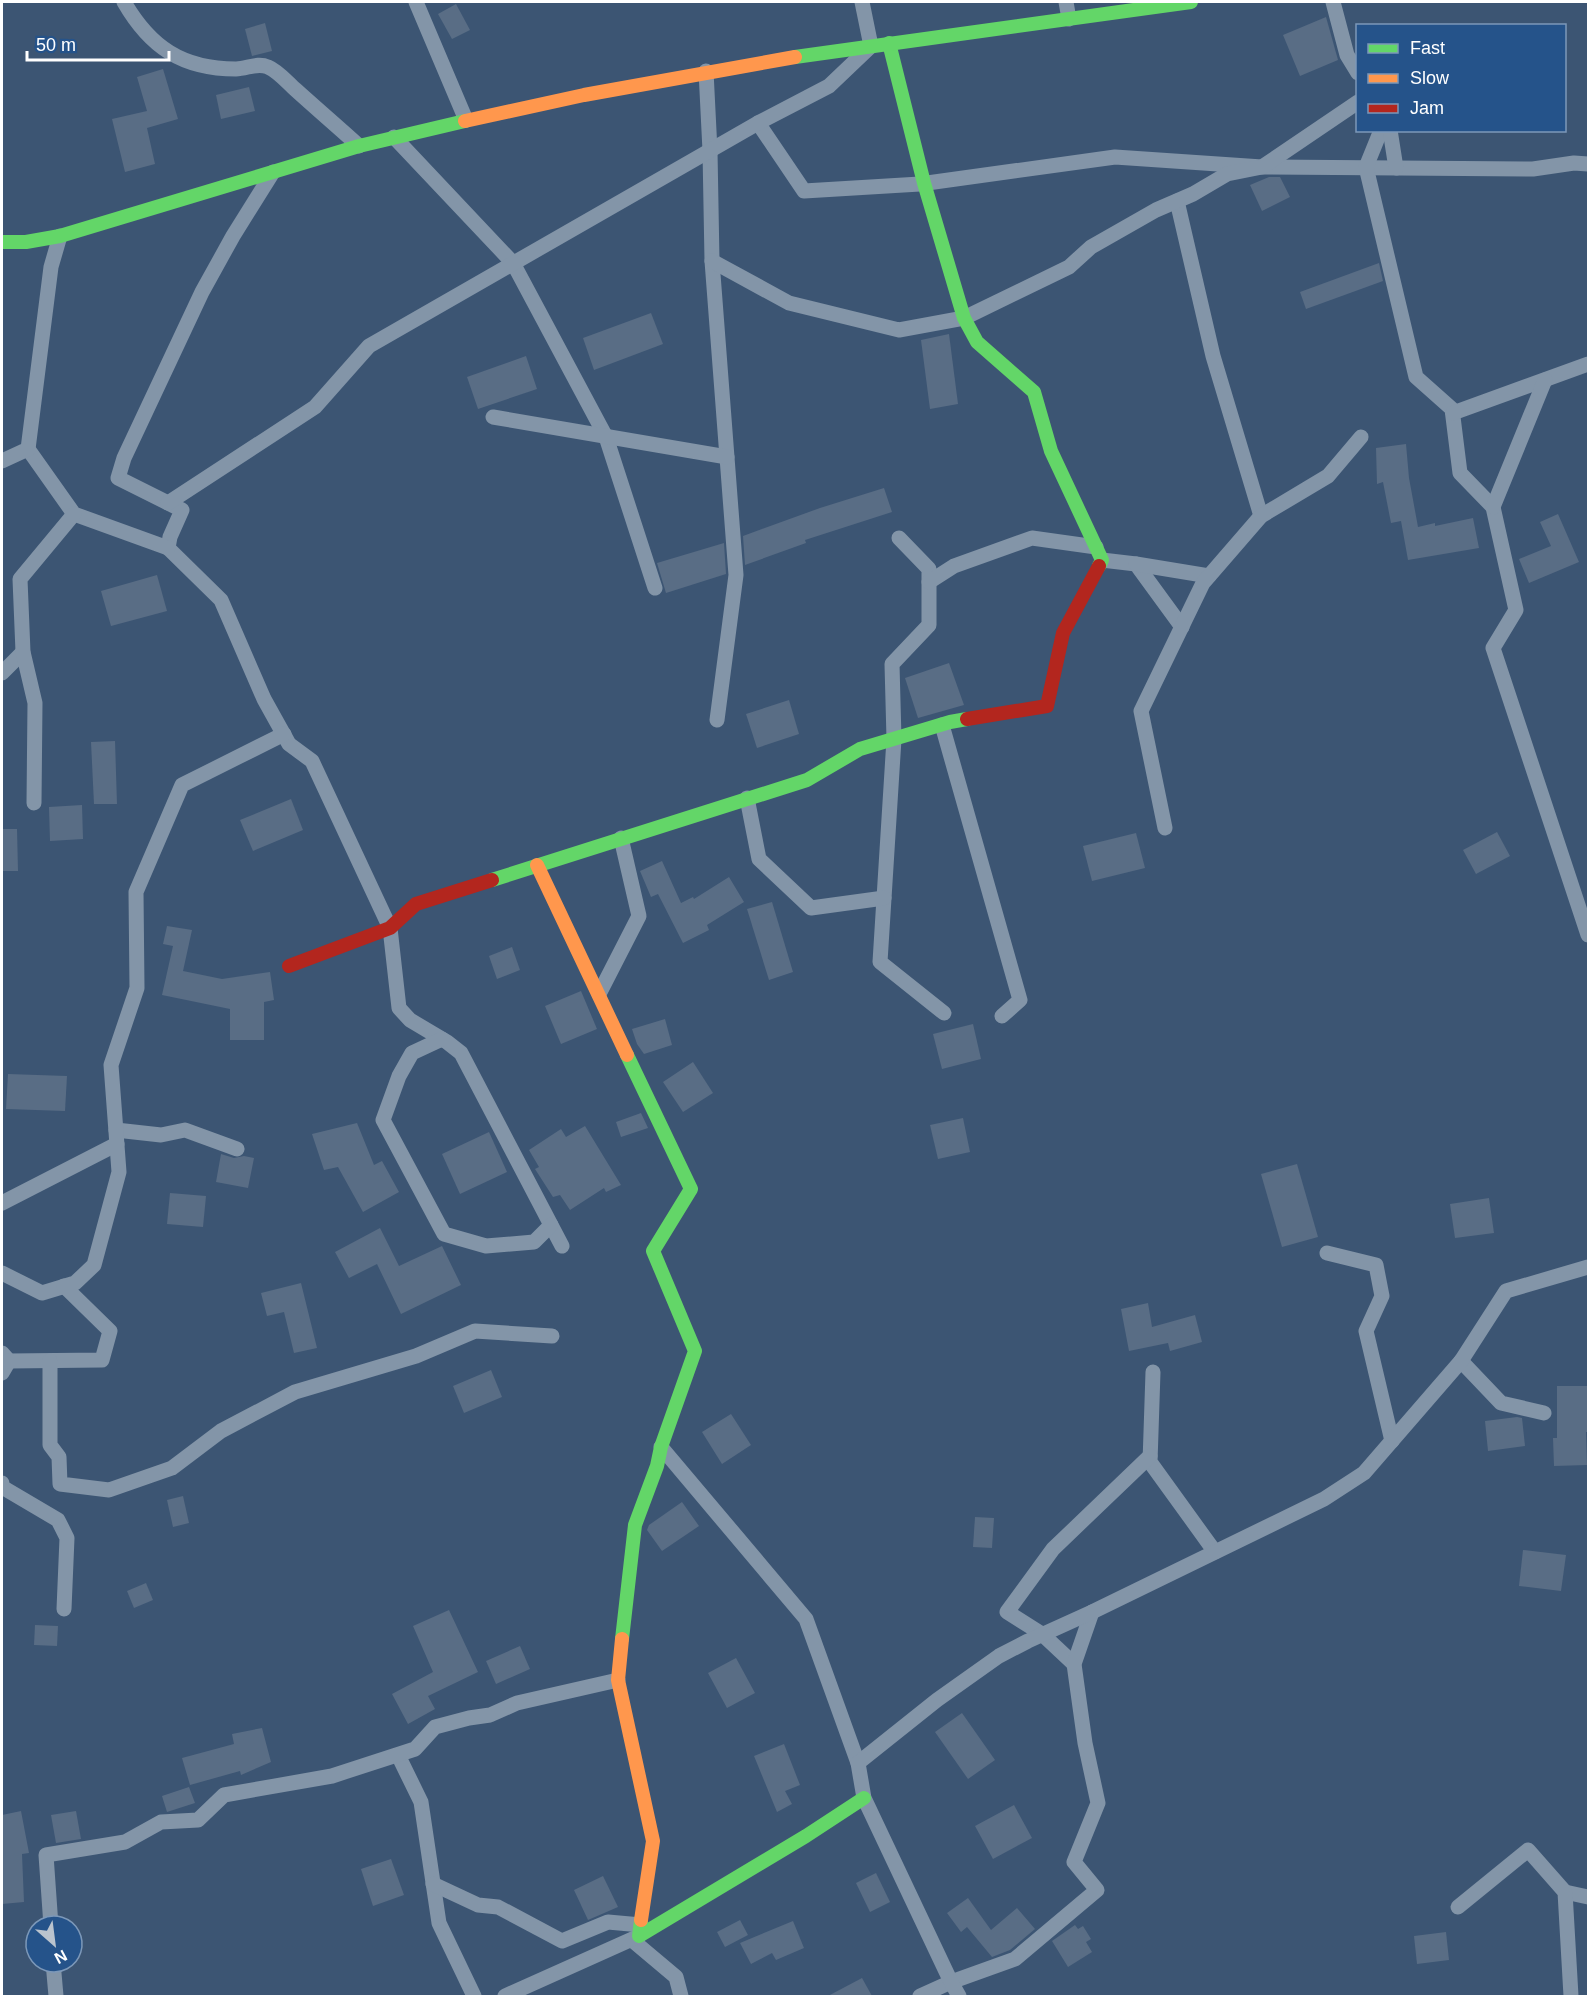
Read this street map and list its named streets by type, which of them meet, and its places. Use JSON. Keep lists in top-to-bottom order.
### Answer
{
  "legend": ["Fast", "Slow", "Jam"],
  "scale_bar": "50 m",
  "north": "bottom right"
}
